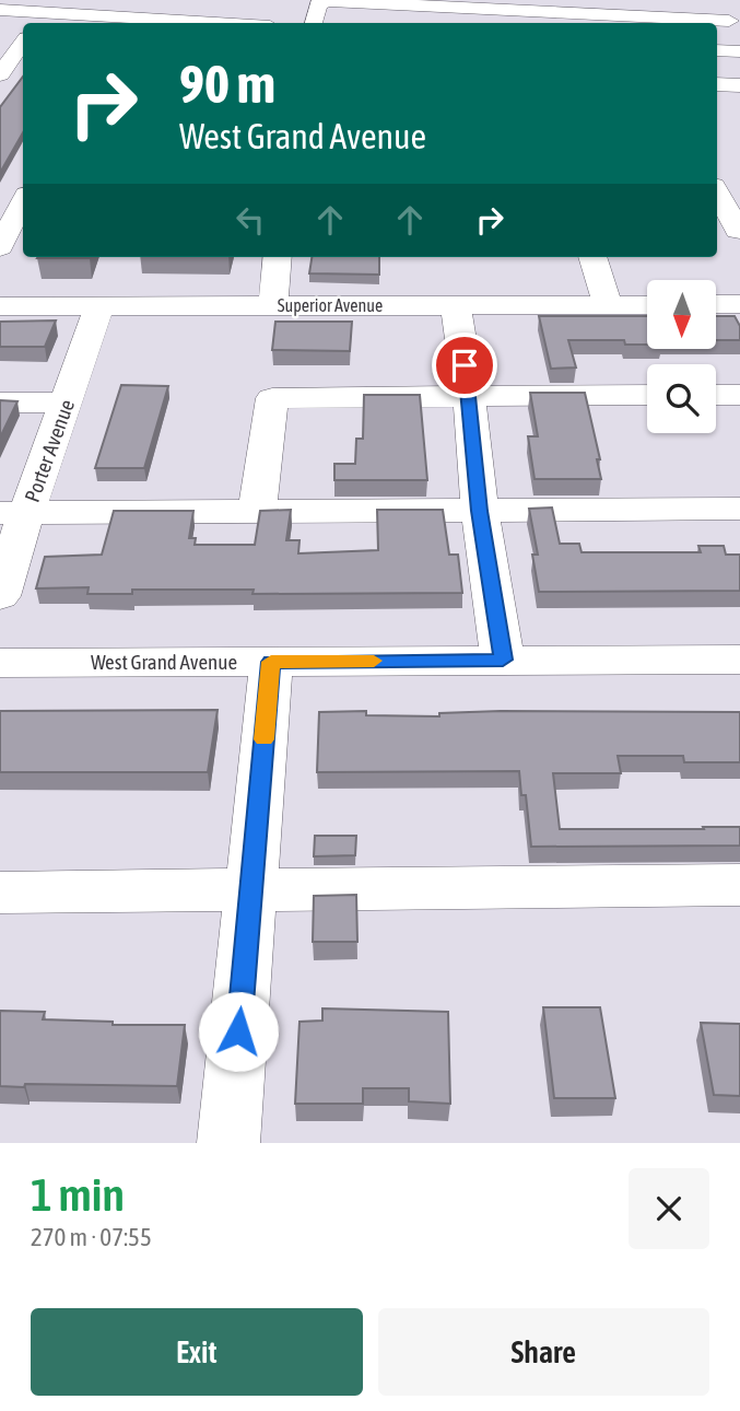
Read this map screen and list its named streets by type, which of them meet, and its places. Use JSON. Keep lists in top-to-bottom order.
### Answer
{
  "streets": {
    "street": ["Superior Avenue", "Porter Avenue", "West Grand Avenue"]
  },
  "crossings": [
    ["Superior Avenue", "Porter Avenue"]
  ],
  "north": "bottom",
  "page": {
    "turn": ["90 m", "West Grand Avenue"],
    "heading": ["1 min", "270 m · 07:55"],
    "buttons": ["Exit", "Share"]
  }
}
